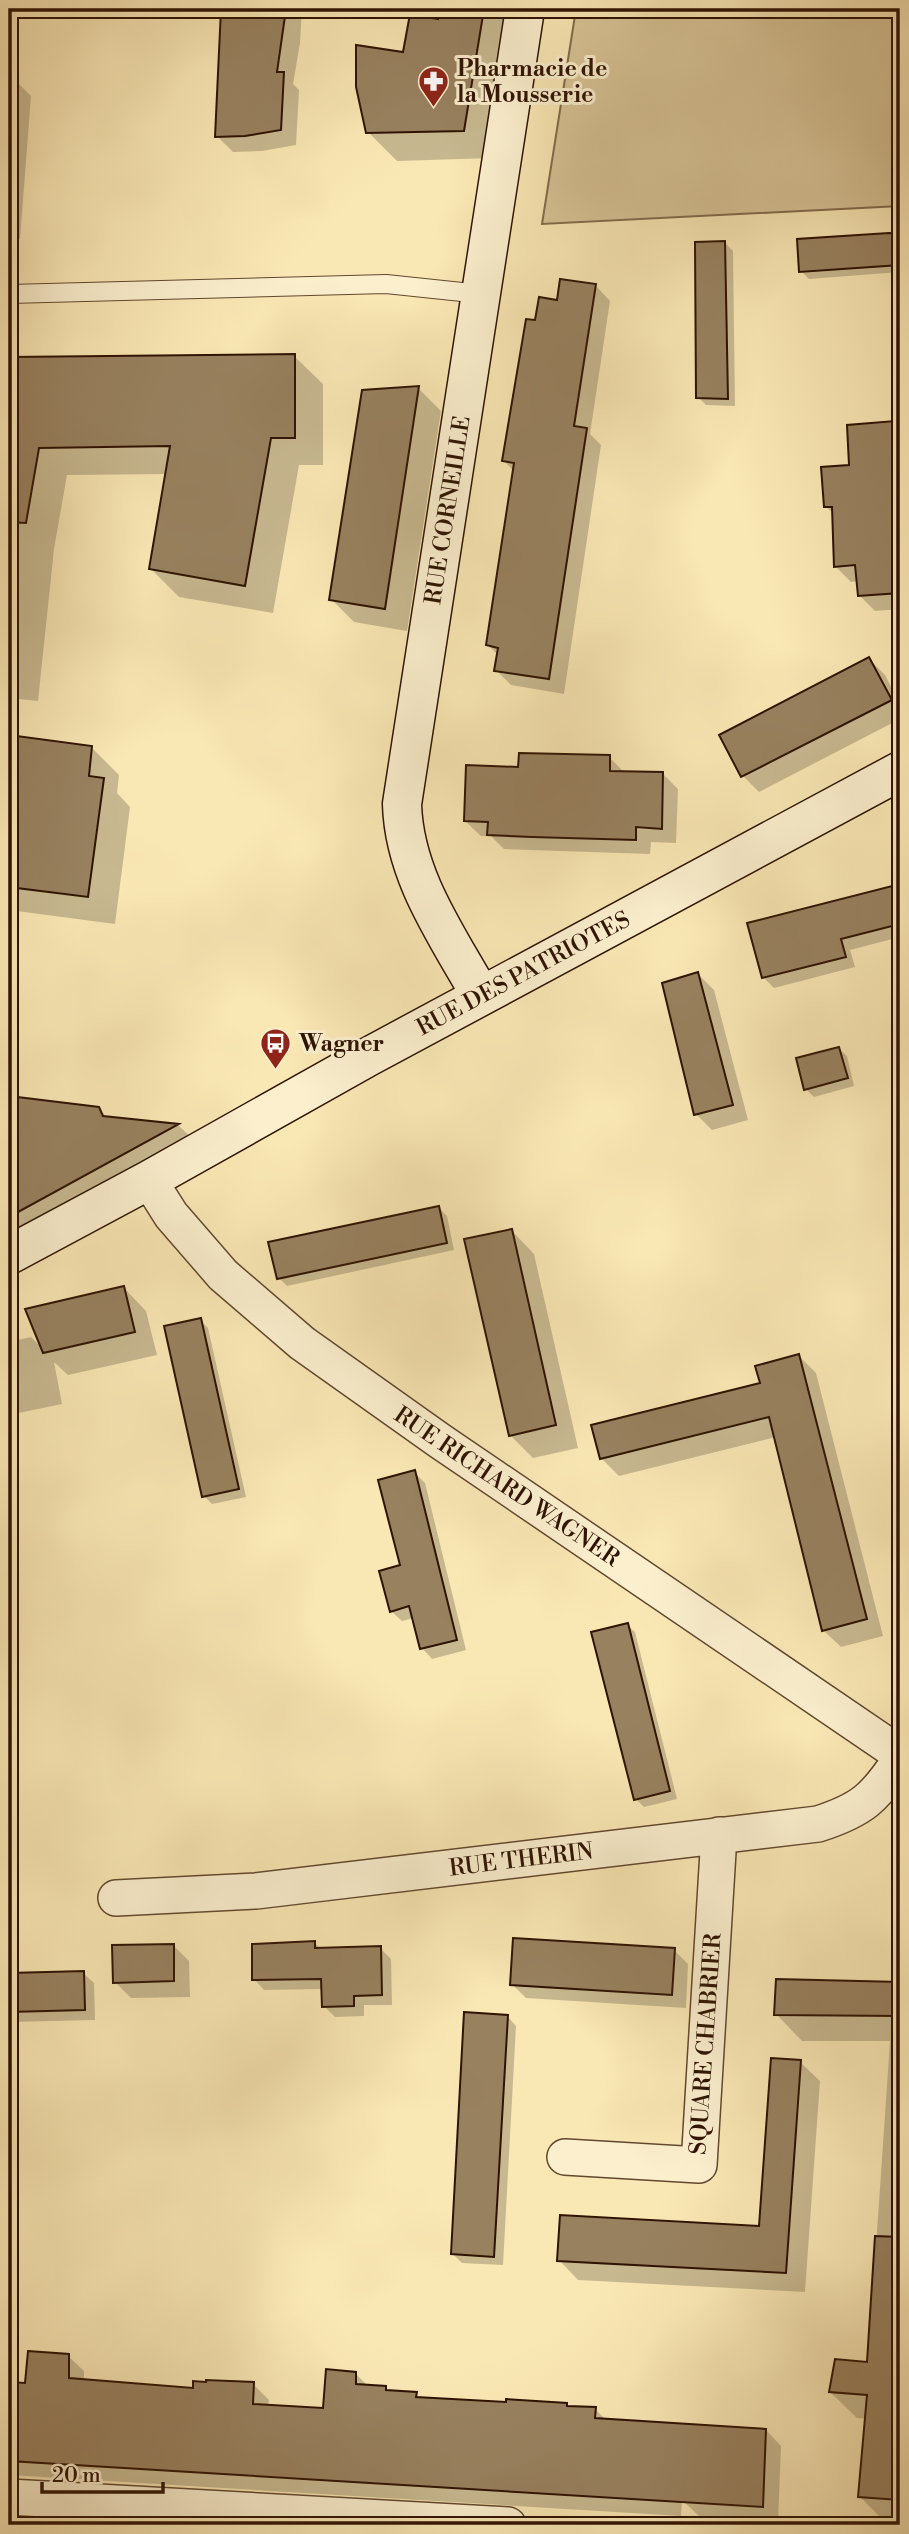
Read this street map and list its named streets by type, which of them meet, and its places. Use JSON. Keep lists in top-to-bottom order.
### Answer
{
  "streets": {
    "street": [
      "RUE CORNEILLE",
      "RUE DES PATRIOTES",
      "RUE RICHARD WAGNER",
      "RUE THERIN",
      "SQUARE CHABRIER"
    ]
  },
  "crossings": [
    ["RUE CORNEILLE", "RUE DES PATRIOTES"],
    ["RUE DES PATRIOTES", "RUE RICHARD WAGNER"],
    ["RUE THERIN", "SQUARE CHABRIER"]
  ],
  "places": {
    "pharmacy": ["Pharmacie de la Mousserie"],
    "bus stop": ["Wagner"]
  },
  "scale_bar": "20 m"
}
